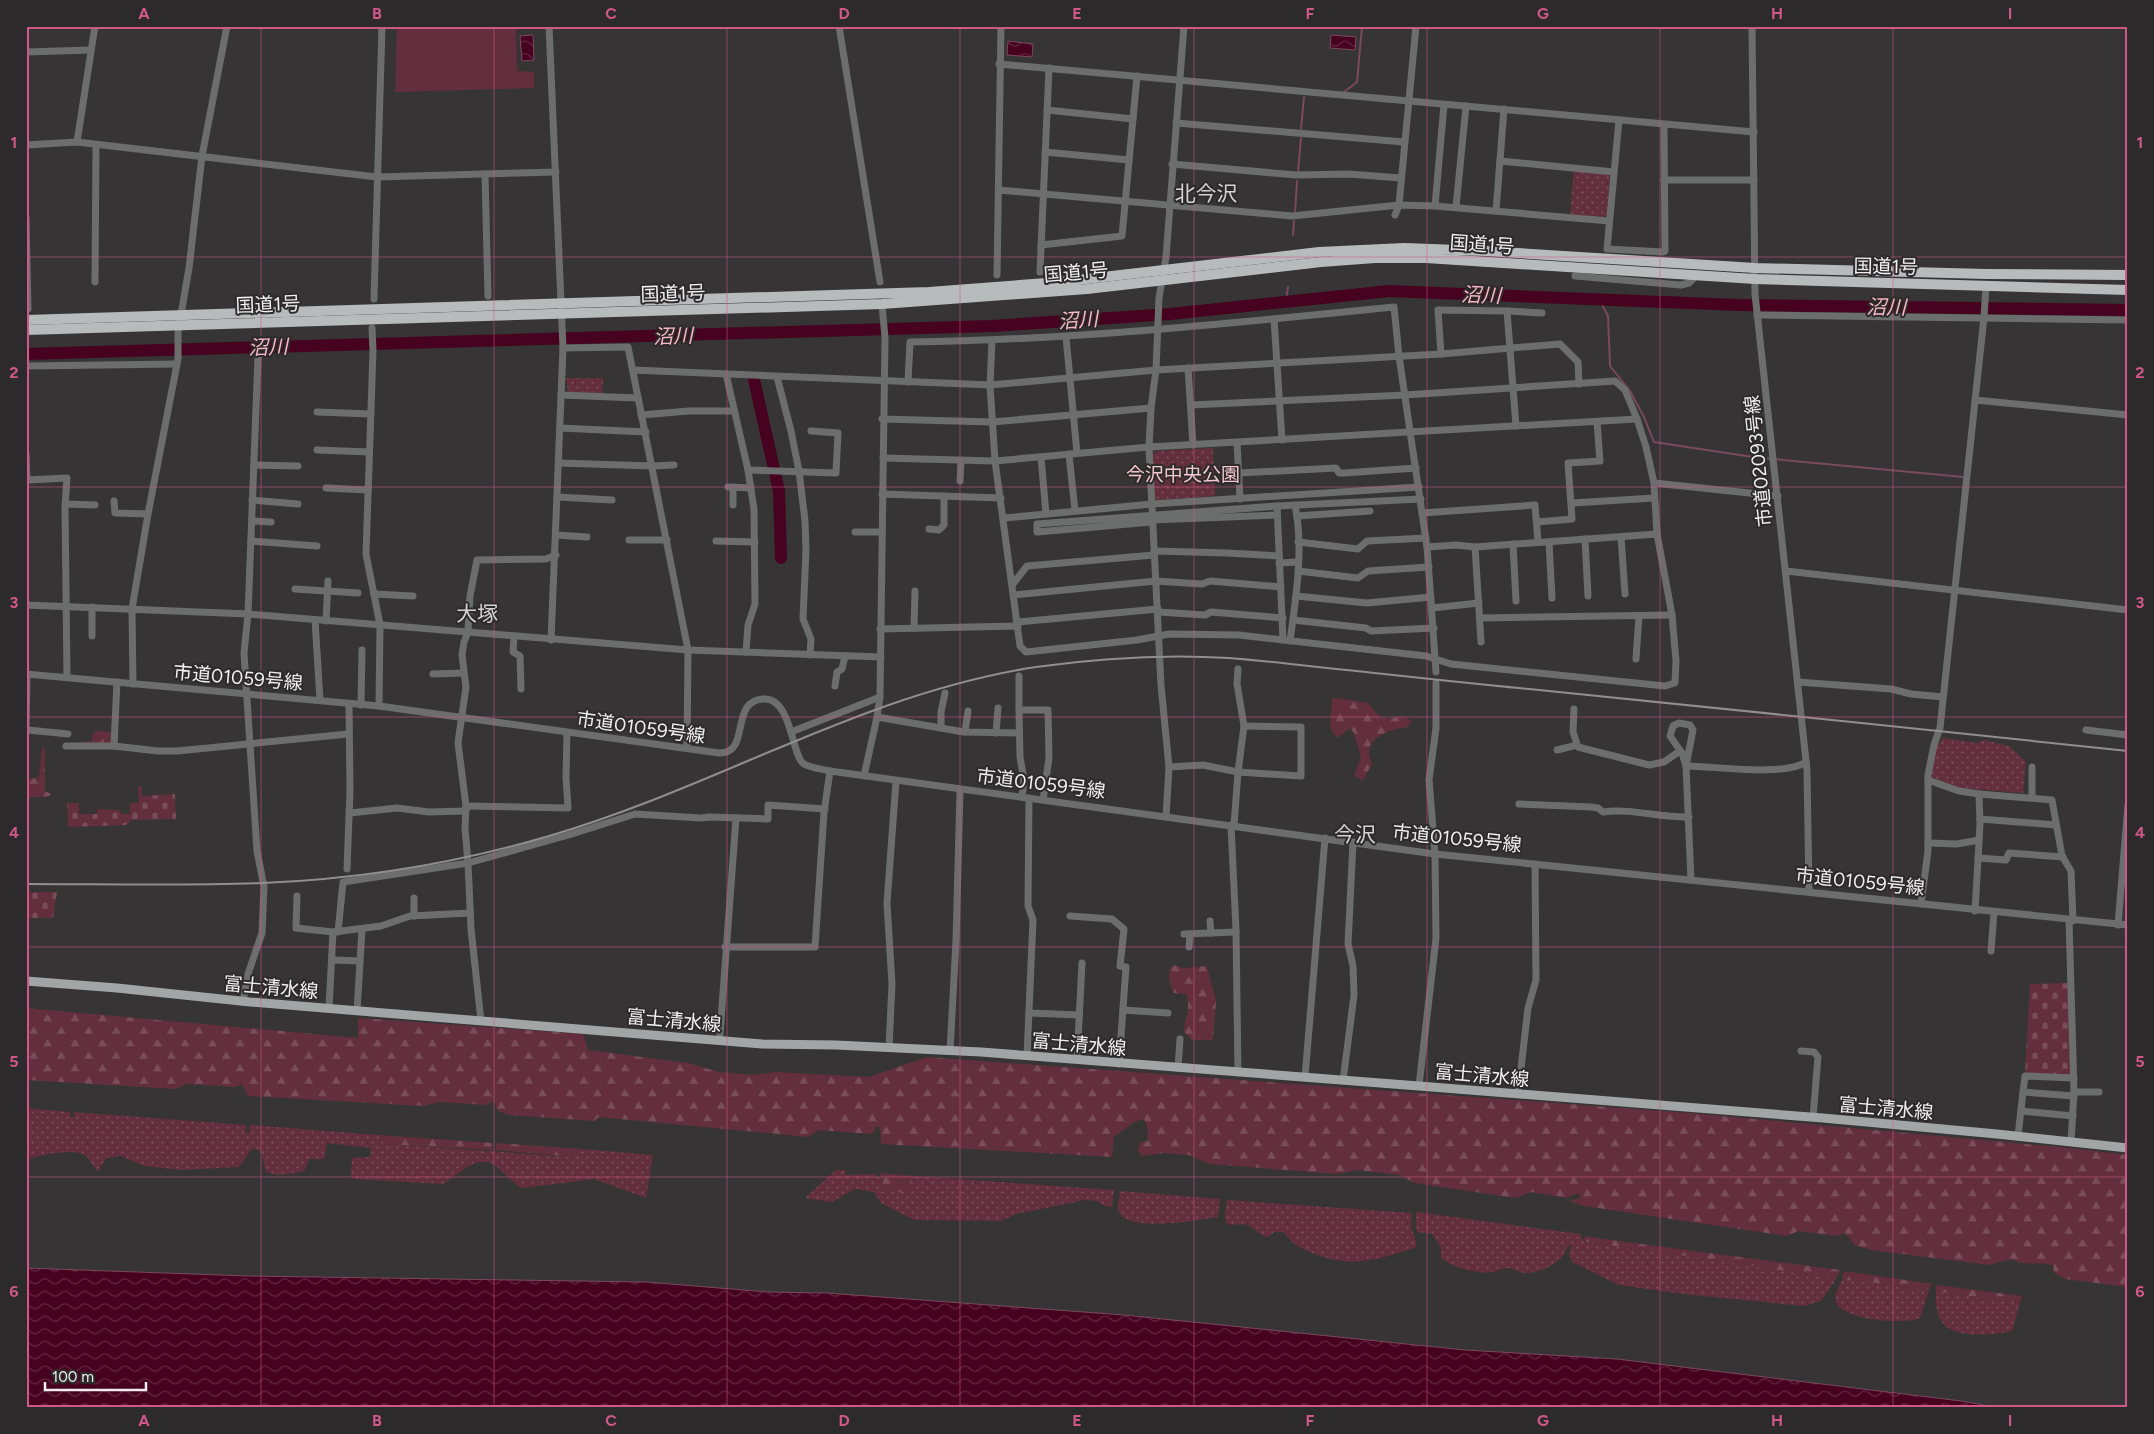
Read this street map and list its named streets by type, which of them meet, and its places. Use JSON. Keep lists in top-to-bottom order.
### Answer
{
  "streets": {
    "highway": ["国道1号"],
    "main road": ["富士清水線"],
    "street": ["市道02093号線", "市道01059号線"]
  },
  "crossings": [
    ["国道1号", "市道02093号線"],
    ["市道02093号線", "市道01059号線"]
  ],
  "districts": ["北今沢", "大塚", "今沢"],
  "water": ["沼川"],
  "parks": ["今沢中央公園"],
  "scale_bar": "100 m",
  "grid": {
    "columns": [
      "A",
      "B",
      "C",
      "D",
      "E",
      "F",
      "G",
      "H",
      "I"
    ],
    "rows": [
      "1",
      "2",
      "3",
      "4",
      "5",
      "6"
    ]
  }
}
